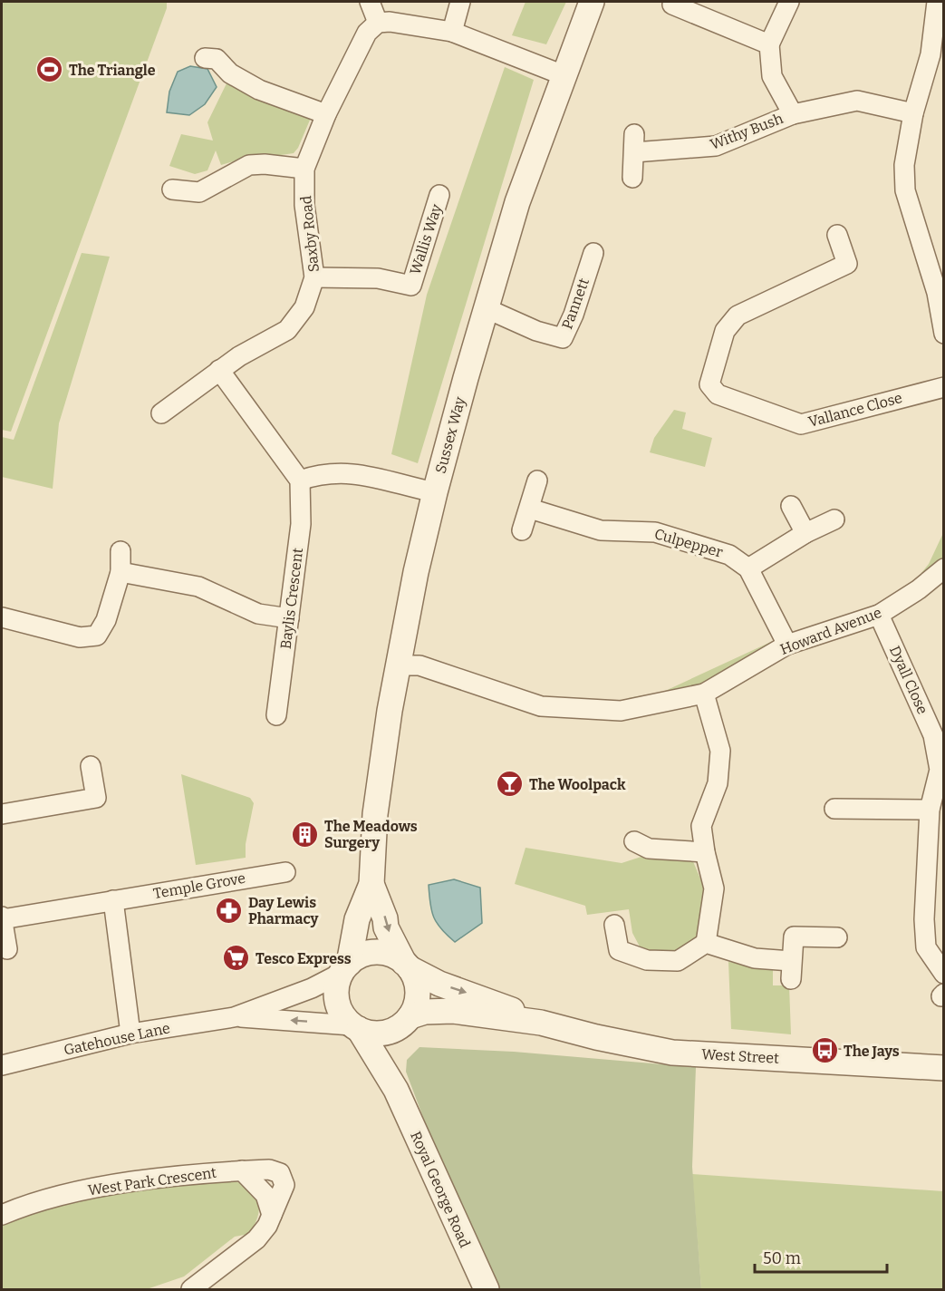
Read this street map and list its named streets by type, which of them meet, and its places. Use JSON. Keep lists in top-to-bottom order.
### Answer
{
  "streets": {
    "street": [
      "Withy Bush",
      "Saxby Road",
      "Wallis Way",
      "Pannett",
      "Vallance Close",
      "Sussex Way",
      "Culpepper",
      "Baylis Crescent",
      "Howard Avenue",
      "Dyall Close",
      "Temple Grove",
      "Gatehouse Lane",
      "West Street",
      "West Park Crescent",
      "Royal George Road"
    ]
  },
  "crossings": [
    ["Saxby Road", "Wallis Way"],
    ["Pannett", "Sussex Way"],
    ["Sussex Way", "Howard Avenue"],
    ["Sussex Way", "Gatehouse Lane"],
    ["Sussex Way", "West Street"],
    ["Sussex Way", "Royal George Road"],
    ["Culpepper", "Howard Avenue"],
    ["Howard Avenue", "Dyall Close"],
    ["Gatehouse Lane", "West Street"],
    ["Gatehouse Lane", "Royal George Road"],
    ["West Street", "Royal George Road"]
  ],
  "places": {
    "sports": ["The Triangle"],
    "bar": ["The Woolpack"],
    "building": ["The Meadows Surgery"],
    "pharmacy": ["Day Lewis Pharmacy"],
    "supermarket": ["Tesco Express"],
    "bus stop": ["The Jays"]
  },
  "scale_bar": "50 m"
}
